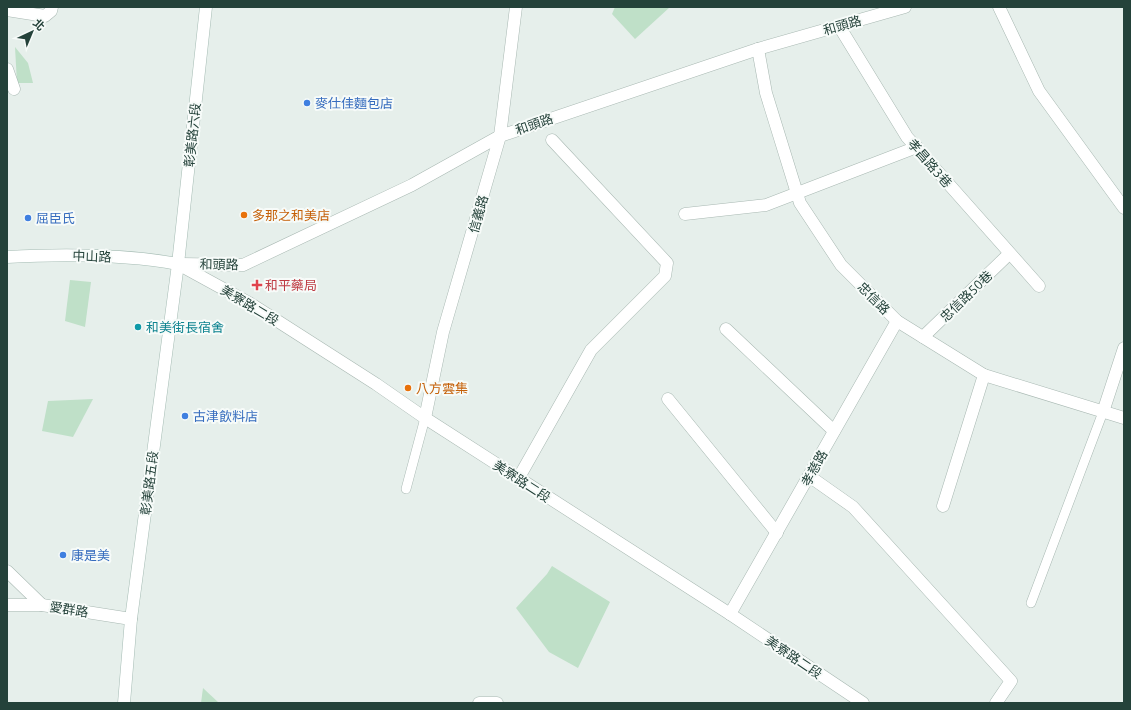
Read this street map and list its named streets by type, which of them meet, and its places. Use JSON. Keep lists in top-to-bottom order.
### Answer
{
  "streets": {
    "street": [
      "和頭路",
      "彰美路六段",
      "孝昌路3巷",
      "信義路",
      "中山路",
      "忠信路50巷",
      "忠信路",
      "美寮路二段",
      "孝慈路",
      "彰美路五段",
      "愛群路"
    ]
  },
  "crossings": [
    ["和頭路", "彰美路六段"],
    ["和頭路", "孝昌路3巷"],
    ["和頭路", "信義路"],
    ["和頭路", "中山路"],
    ["和頭路", "忠信路"],
    ["和頭路", "美寮路二段"],
    ["和頭路", "彰美路五段"],
    ["彰美路六段", "中山路"],
    ["彰美路六段", "美寮路二段"],
    ["彰美路六段", "彰美路五段"],
    ["孝昌路3巷", "忠信路50巷"],
    ["信義路", "美寮路二段"],
    ["中山路", "美寮路二段"],
    ["中山路", "彰美路五段"],
    ["忠信路50巷", "忠信路"],
    ["忠信路", "孝慈路"],
    ["美寮路二段", "孝慈路"],
    ["美寮路二段", "彰美路五段"],
    ["彰美路五段", "愛群路"]
  ],
  "places": {
    "other": [
      "麥仕佳麵包店",
      "多那之和美店",
      "屈臣氏",
      "和美街長宿舍",
      "八方雲集",
      "古津飲料店",
      "康是美"
    ],
    "health": ["和平藥局"]
  },
  "north": "top right"
}
